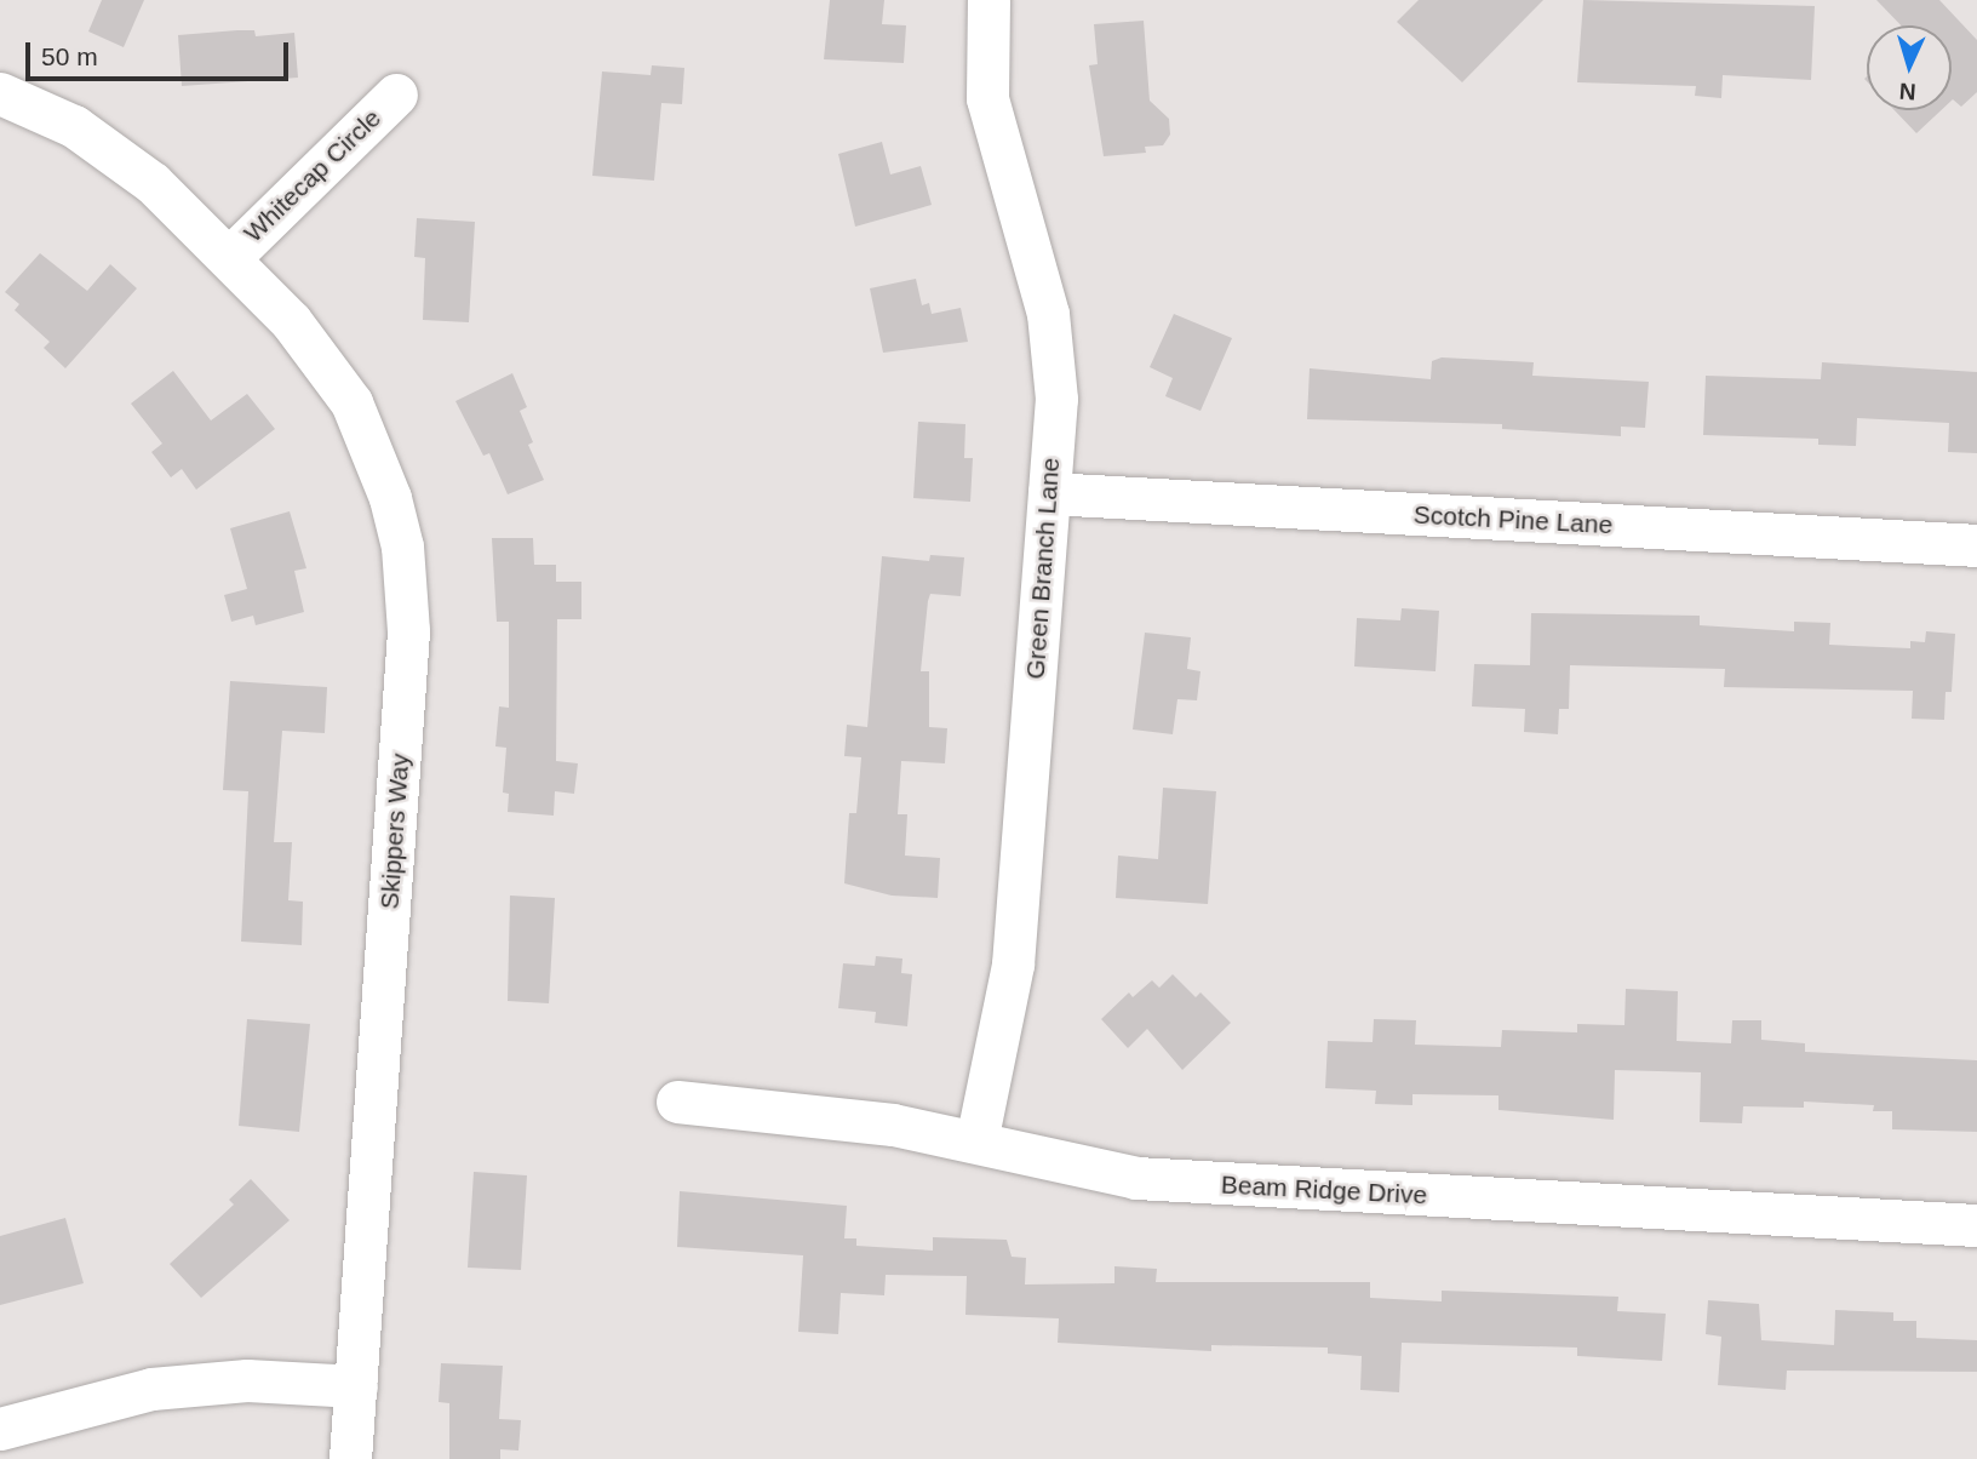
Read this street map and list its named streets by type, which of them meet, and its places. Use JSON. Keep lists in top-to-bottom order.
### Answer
{
  "streets": {
    "street": [
      "Whitecap Circle",
      "Scotch Pine Lane",
      "Green Branch Lane",
      "Skippers Way",
      "Beam Ridge Drive"
    ]
  },
  "crossings": [
    ["Whitecap Circle", "Skippers Way"],
    ["Scotch Pine Lane", "Green Branch Lane"],
    ["Green Branch Lane", "Beam Ridge Drive"]
  ],
  "scale_bar": "50 m",
  "north": "bottom"
}
